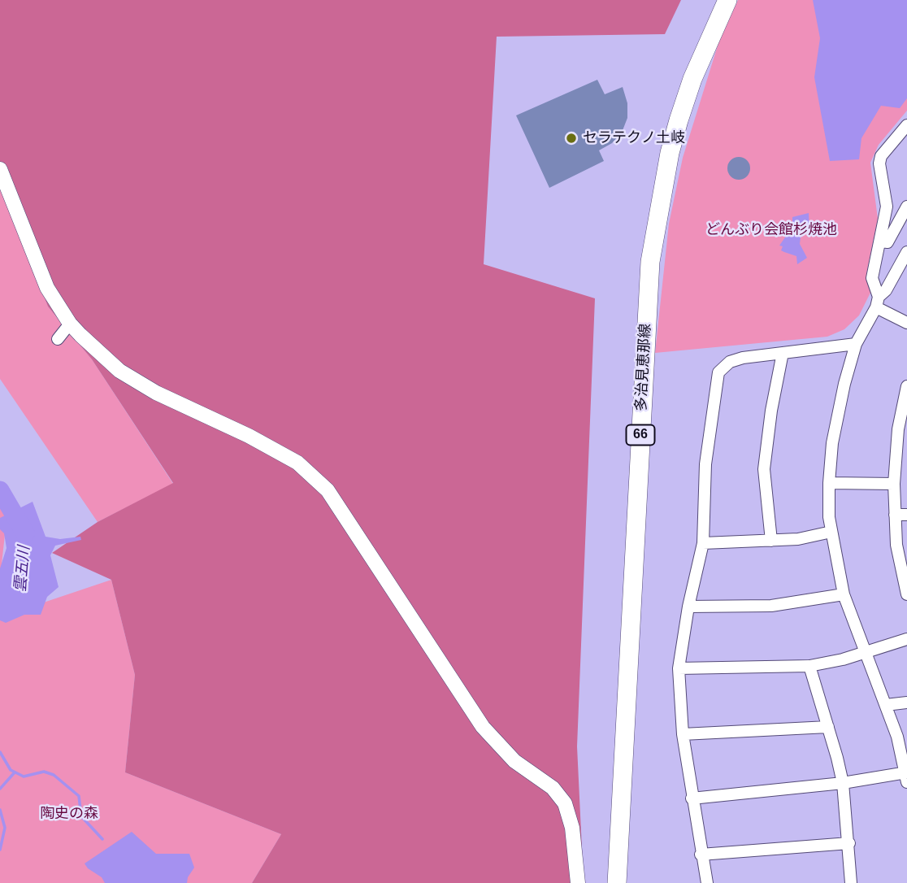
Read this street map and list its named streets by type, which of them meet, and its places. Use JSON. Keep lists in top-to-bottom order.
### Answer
{
  "streets": {
    "main road": ["多治見恵那線", "66"]
  },
  "water": ["雲五川"],
  "parks": ["どんぶり会館杉焼池", "陶史の森"],
  "places": ["セラテクノ土岐"]
}
